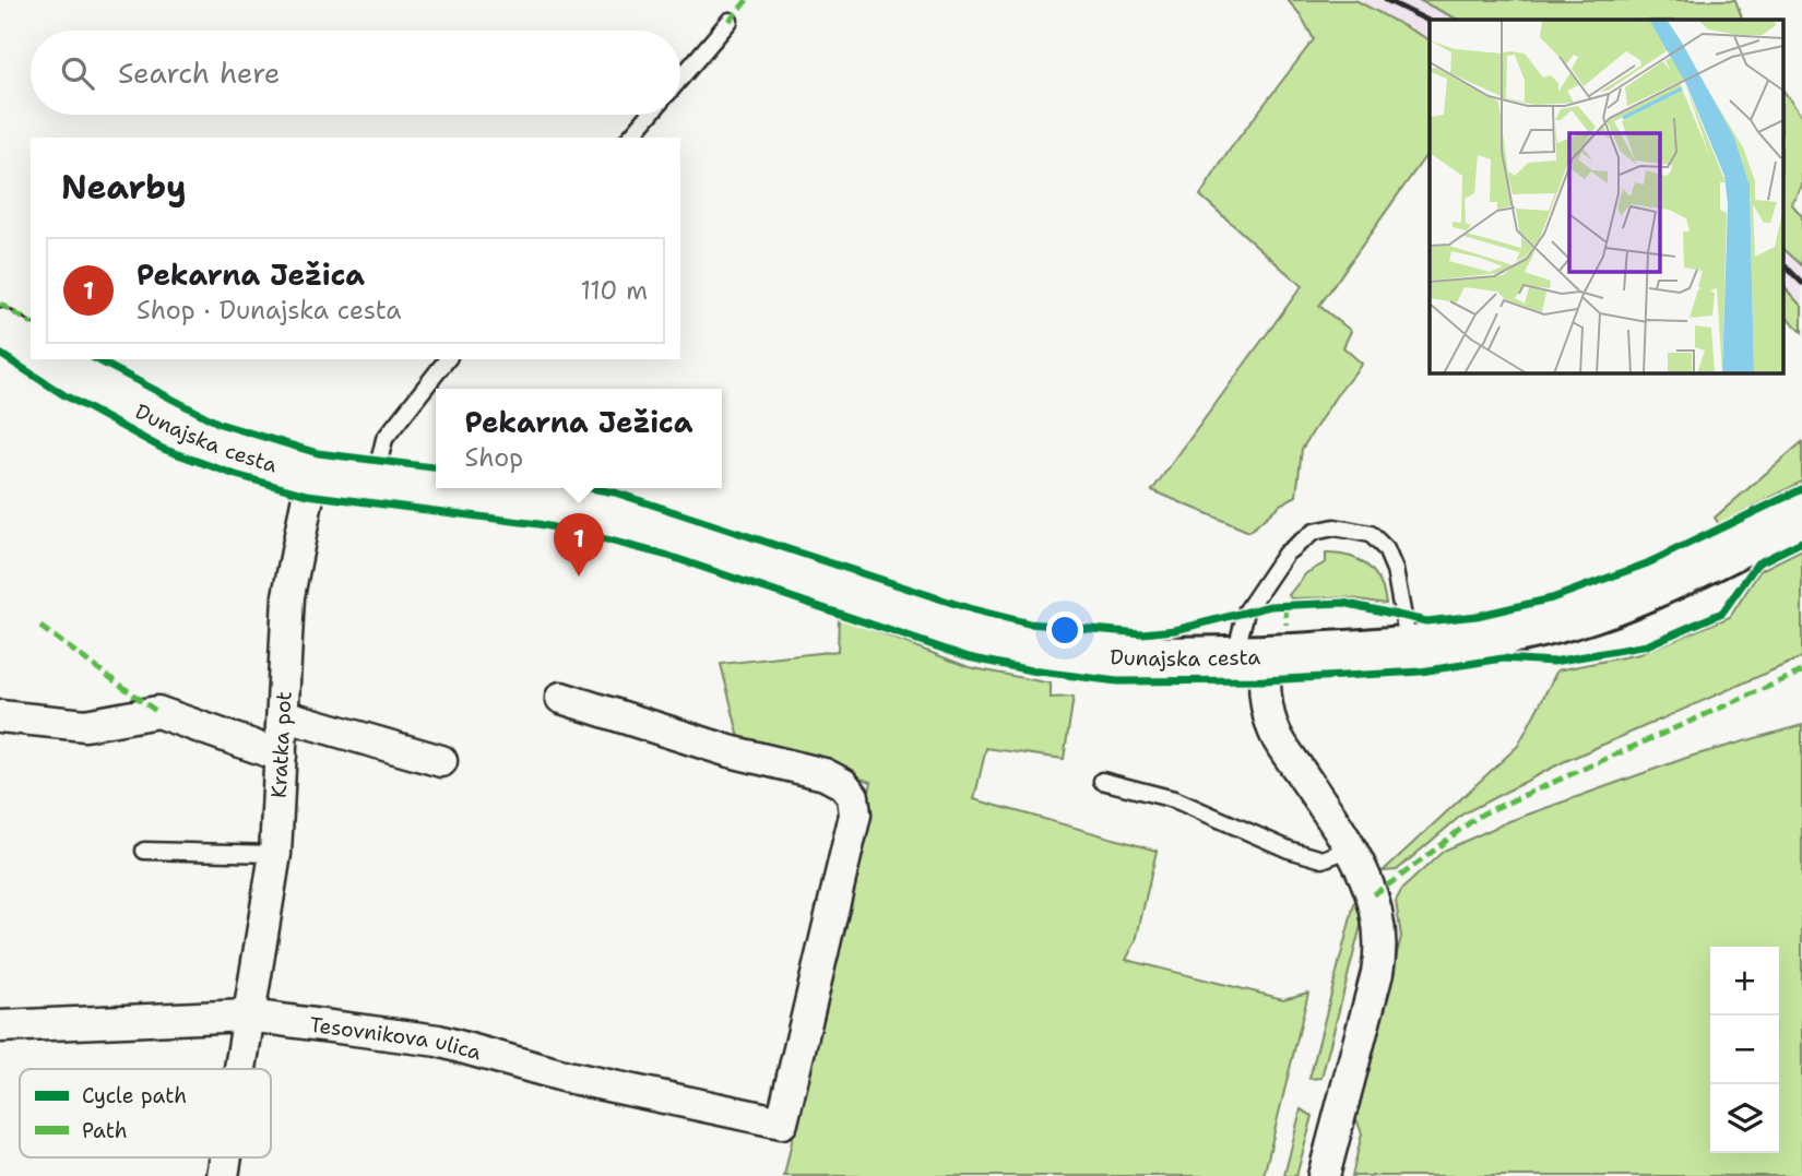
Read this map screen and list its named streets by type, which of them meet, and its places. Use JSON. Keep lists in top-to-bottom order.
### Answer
{
  "streets": {
    "main road": ["Dunajska cesta"],
    "street": ["Kratka pot", "Tesovnikova ulica"]
  },
  "crossings": [
    ["Dunajska cesta", "Kratka pot"],
    ["Kratka pot", "Tesovnikova ulica"]
  ],
  "legend": ["Cycle path", "Path"],
  "page": {
    "search": "Search here",
    "heading": "Nearby",
    "list": [
      {
        "mark": "1",
        "name": "Pekarna Ježica",
        "note": "Shop · Dunajska cesta",
        "value": "110 m"
      }
    ],
    "popup": ["Pekarna Ježica", "Shop"],
    "pins": "1",
    "map_buttons": ["+", "−"]
  }
}
